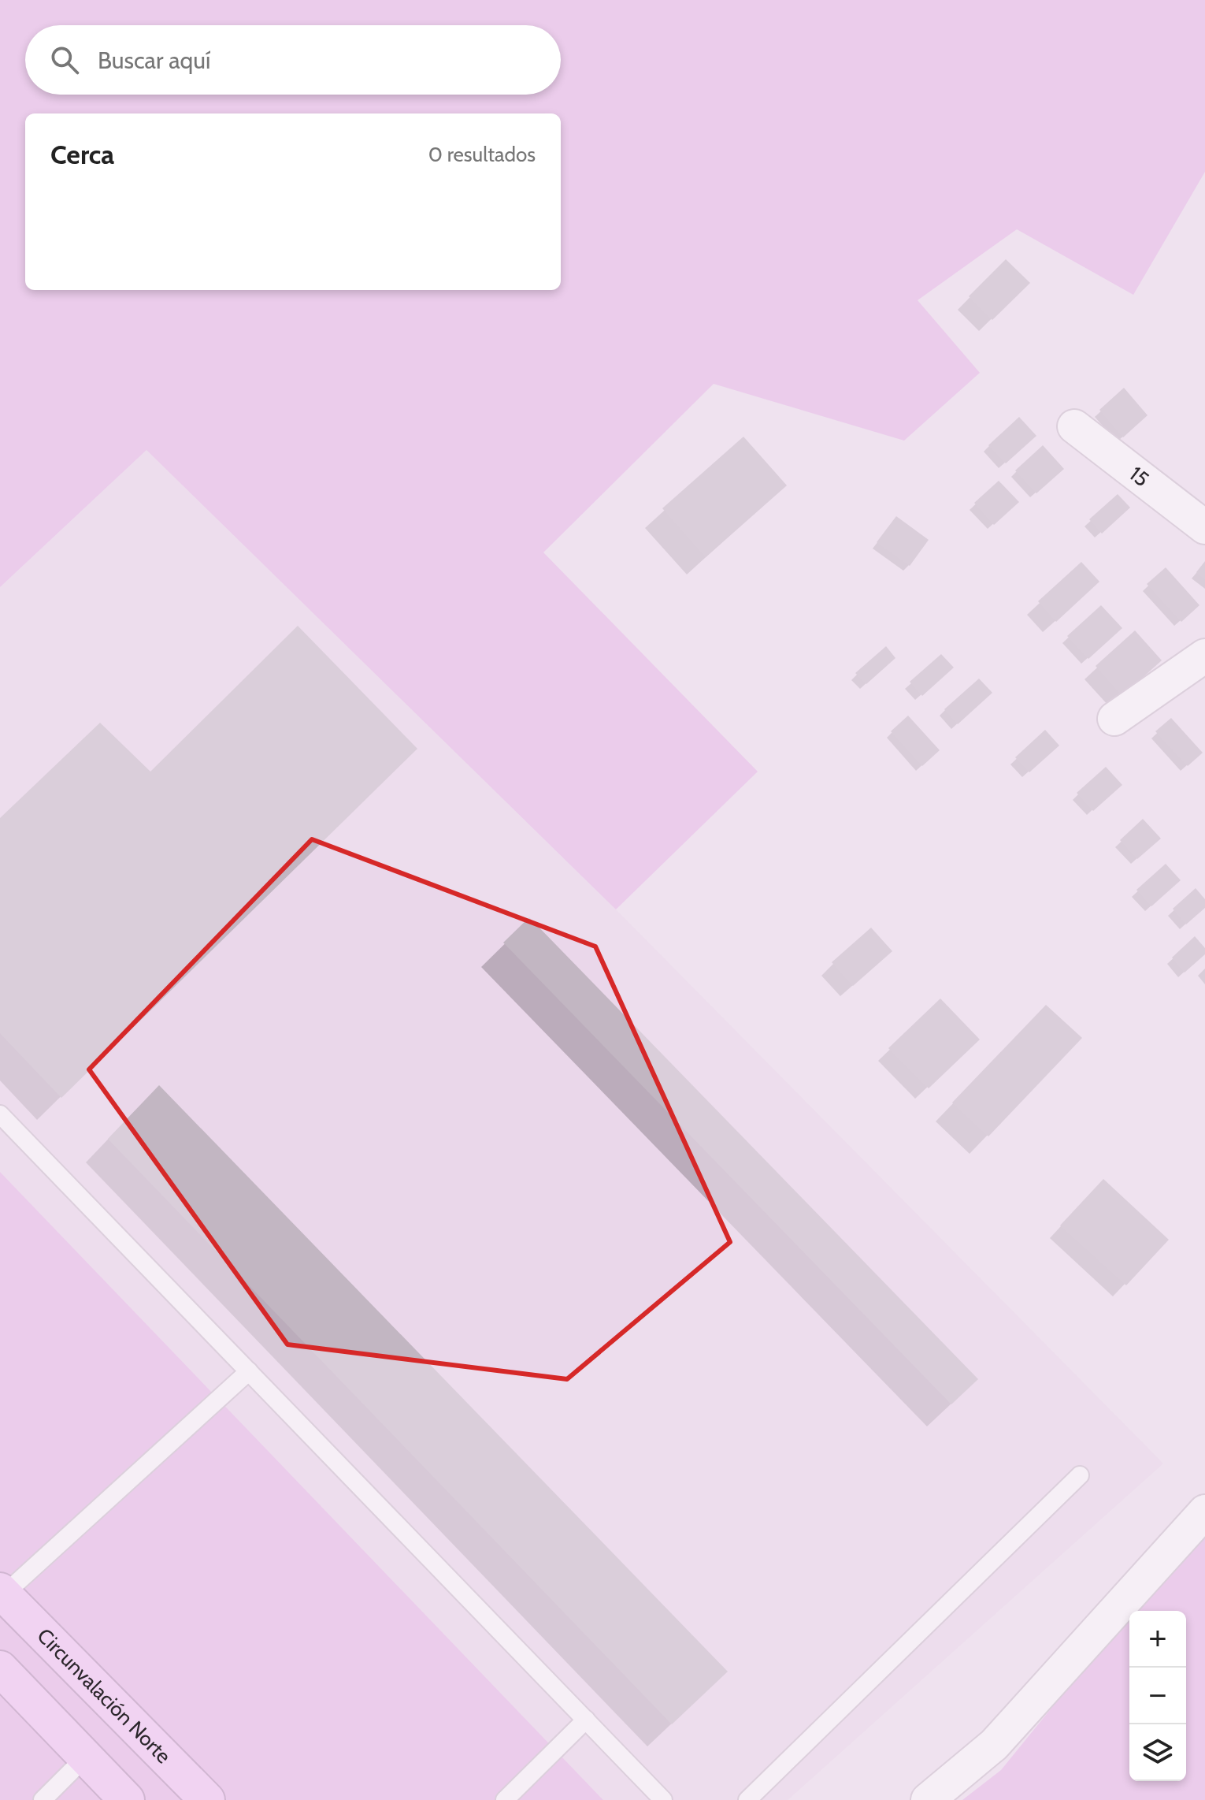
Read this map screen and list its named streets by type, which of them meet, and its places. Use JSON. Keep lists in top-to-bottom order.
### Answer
{
  "streets": {
    "highway": ["Circunvalación Norte"],
    "street": ["15"]
  },
  "page": {
    "search": "Buscar aquí",
    "heading": ["Cerca", "0 resultados"],
    "map_buttons": ["+", "−"]
  }
}
